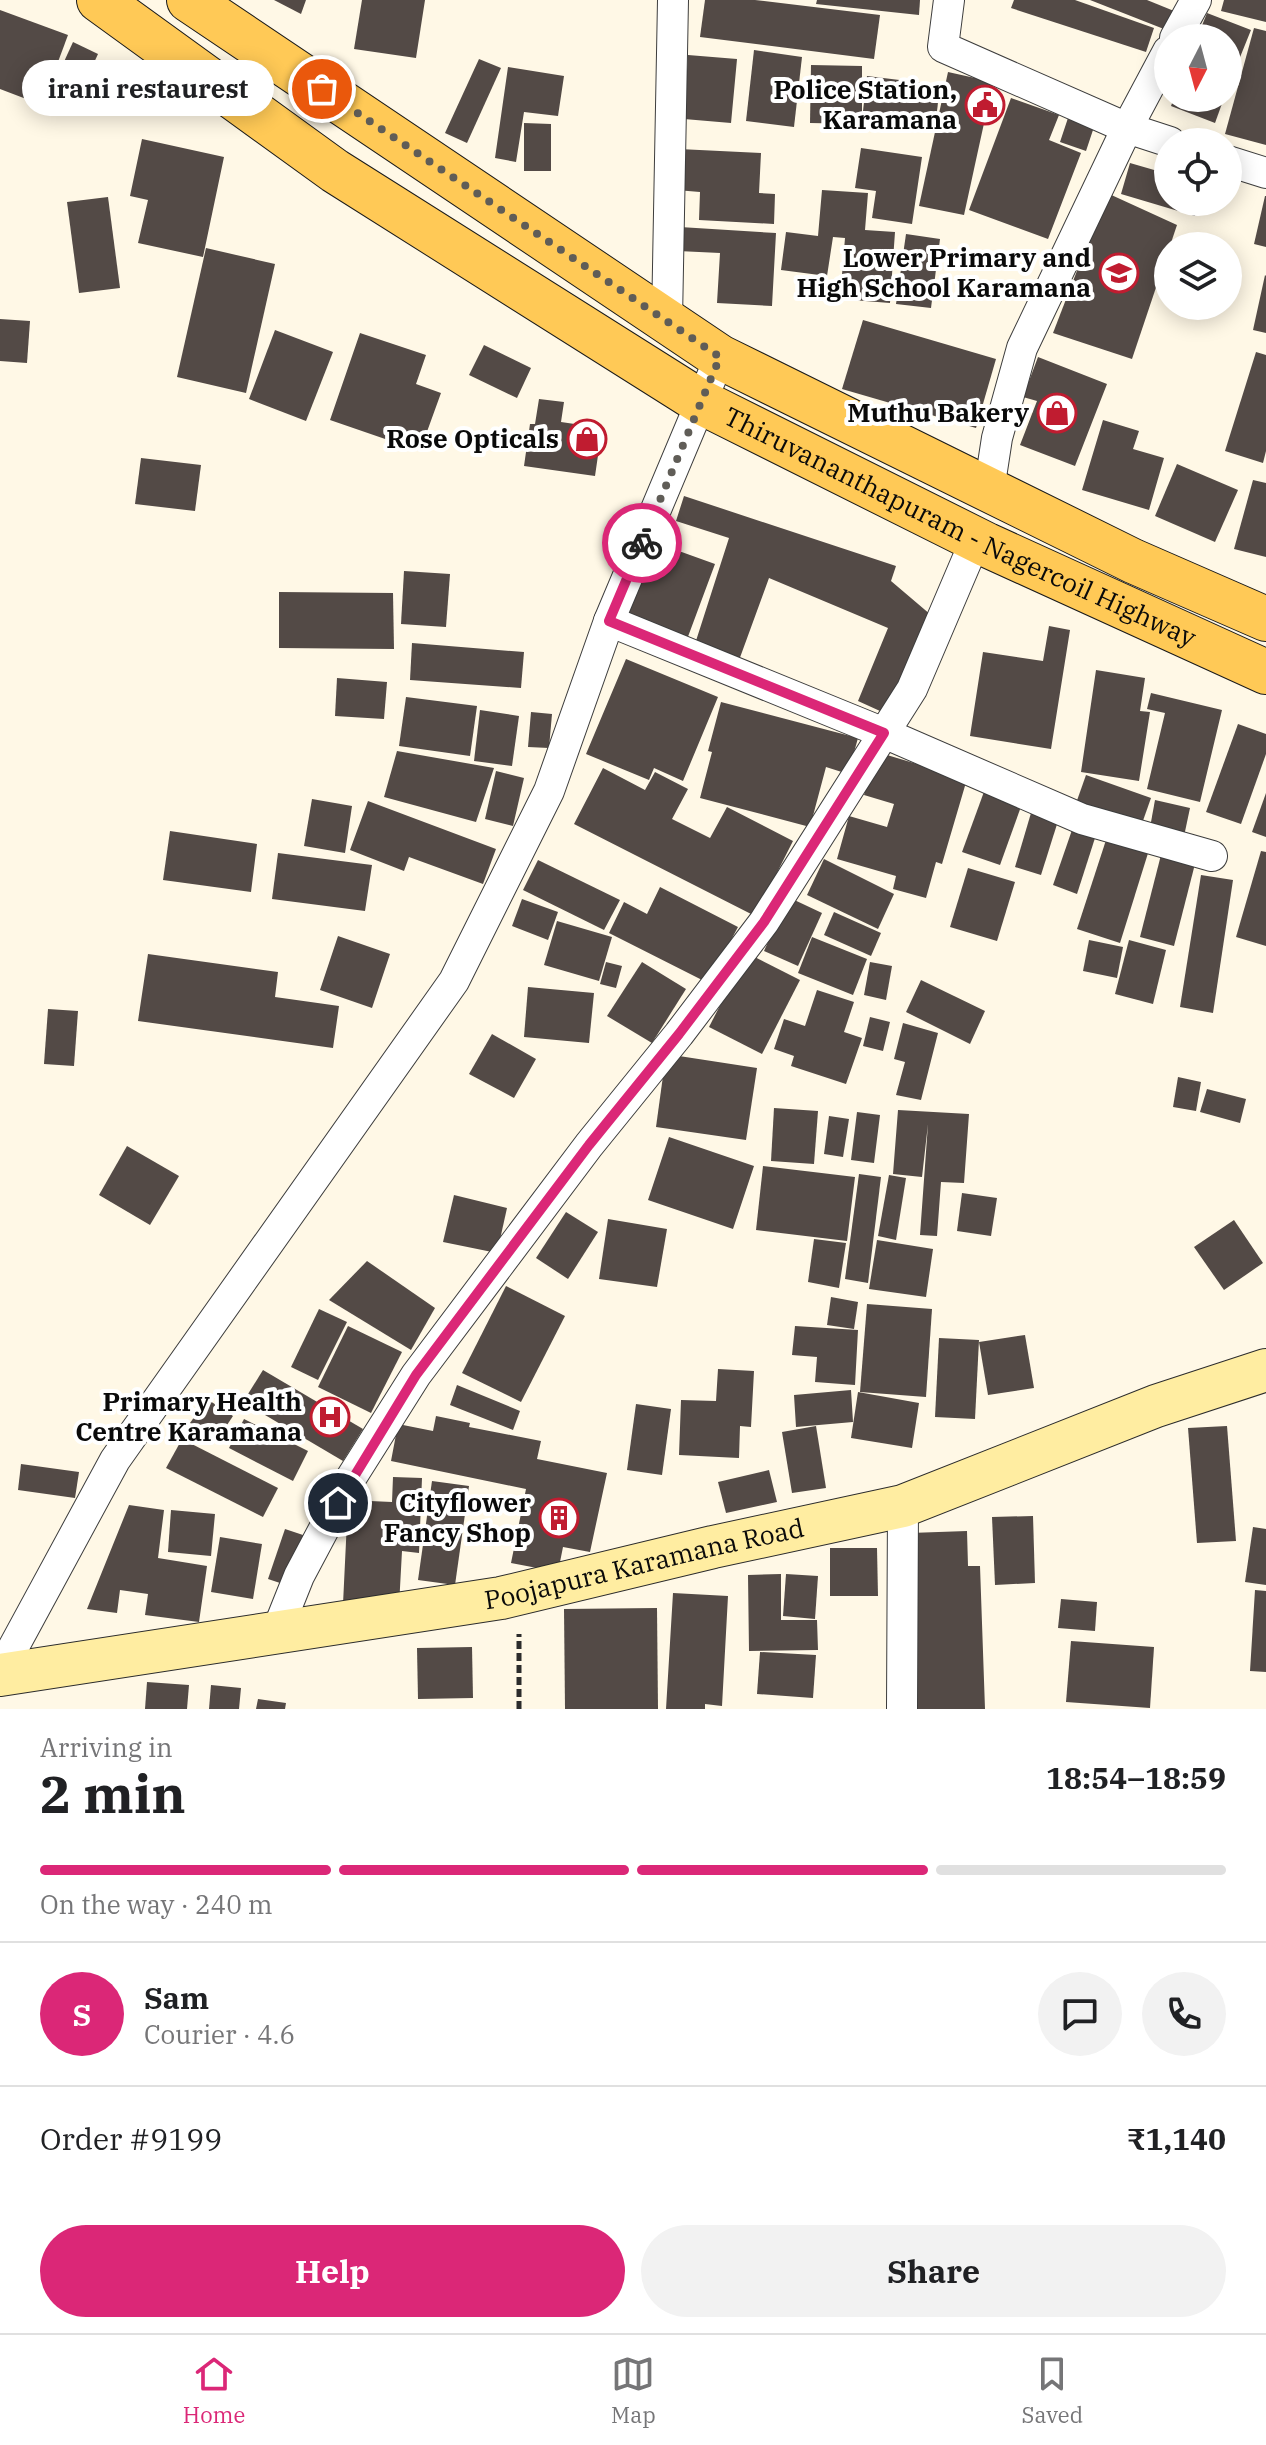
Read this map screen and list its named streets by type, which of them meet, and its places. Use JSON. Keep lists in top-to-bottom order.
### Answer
{
  "streets": {
    "main road": ["Thiruvananthapuram - Nagercoil Highway", "Poojapura Karamana Road"]
  },
  "places": {
    "other": ["irani restaurest"],
    "public building": ["Police Station, Karamana"],
    "school or university": ["Lower Primary and High School Karamana"],
    "shop": ["Muthu Bakery", "Rose Opticals"],
    "hospital": ["Primary Health Centre Karamana"],
    "building": ["Cityflower Fancy Shop"]
  },
  "north": "bottom",
  "page": {
    "bubble": "irani restaurest",
    "heading": ["2 min", "Arriving in", "18:54–18:59"],
    "panel": [
      "Sam",
      "Courier · 4.6",
      "Order #9199",
      "₹1,140"
    ],
    "bar": "On the way · 240 m",
    "round": "S",
    "buttons": ["Help", "Share"],
    "tabs": ["Home", "Map", "Saved"]
  }
}
